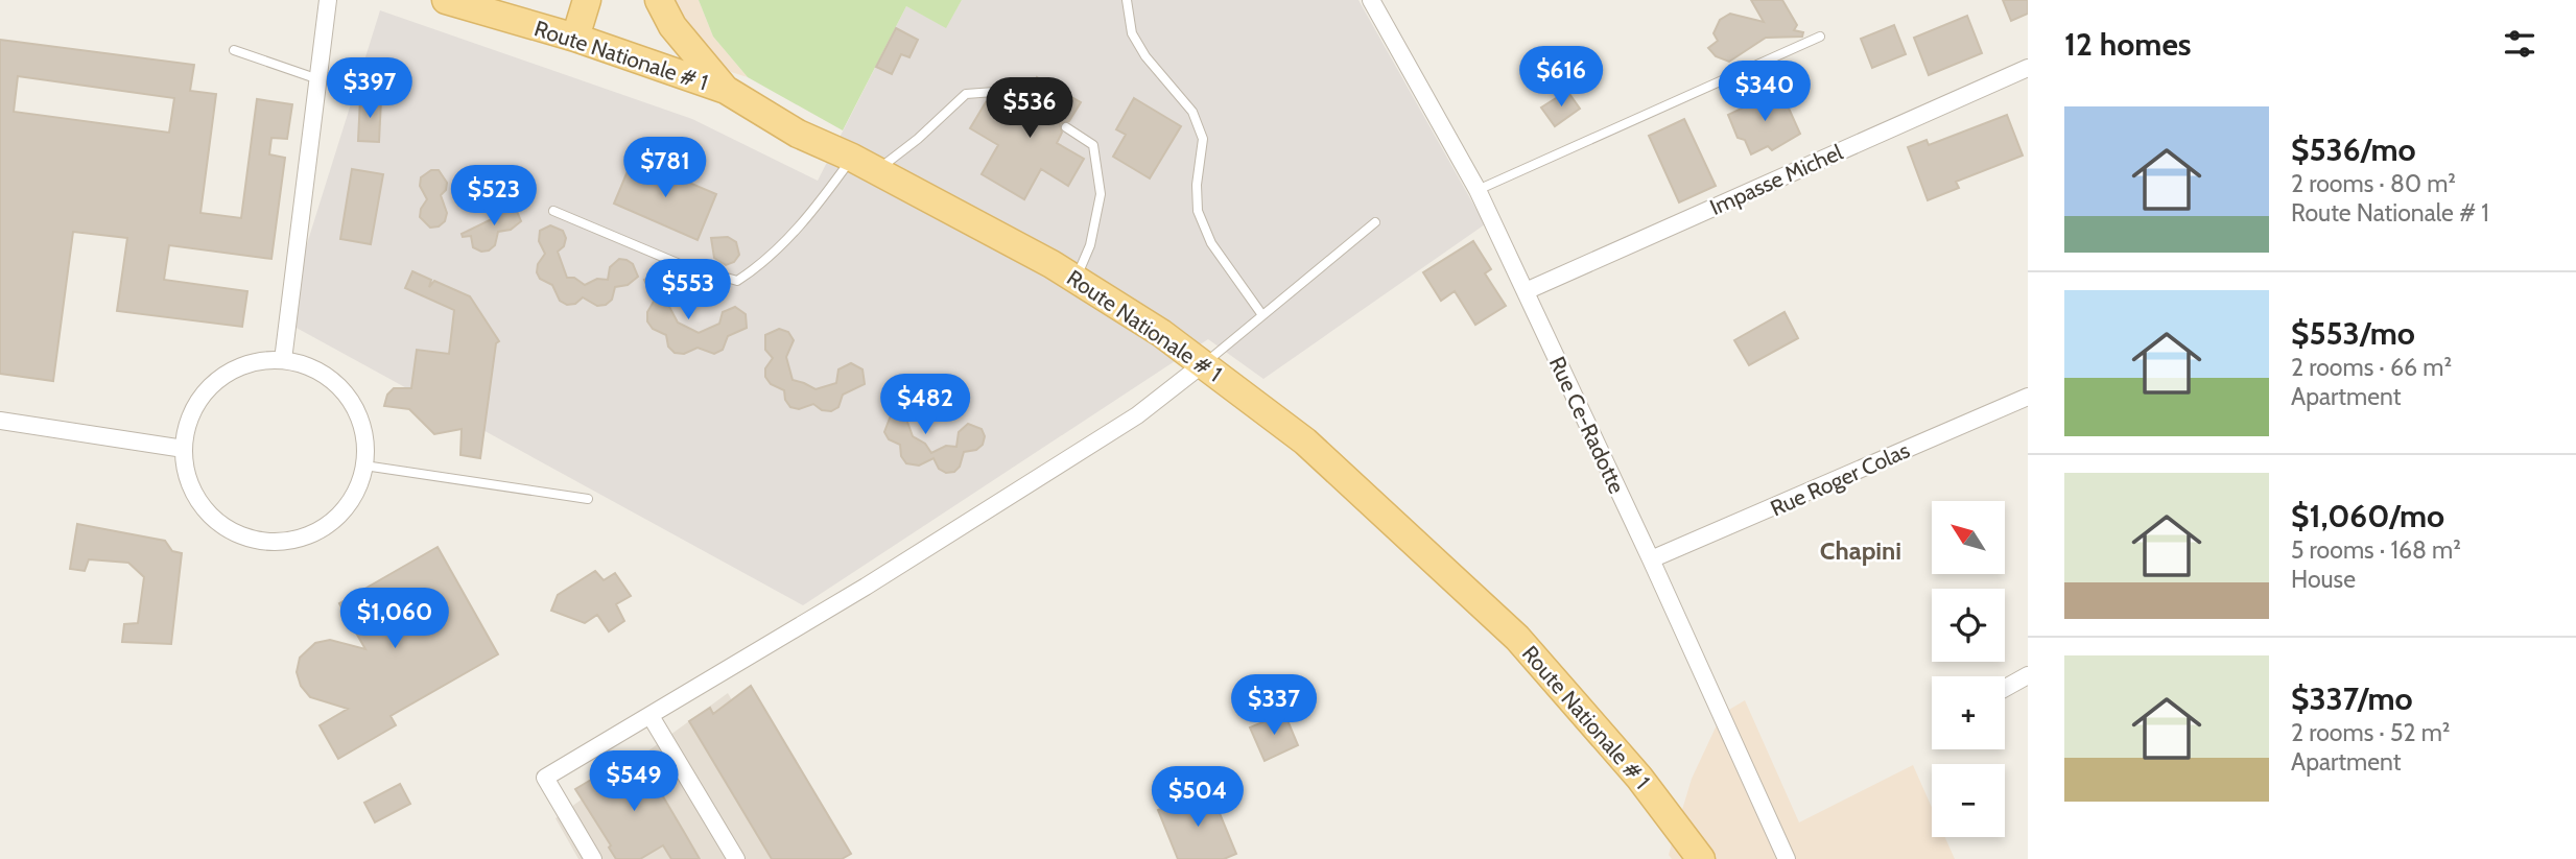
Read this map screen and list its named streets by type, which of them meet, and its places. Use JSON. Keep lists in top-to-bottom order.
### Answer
{
  "streets": {
    "main road": ["Route Nationale # 1"],
    "street": ["Impasse Michel", "Rue Ce-Radotte", "Rue Roger Colas"]
  },
  "crossings": [
    ["Impasse Michel", "Rue Ce-Radotte"],
    ["Rue Ce-Radotte", "Rue Roger Colas"]
  ],
  "districts": ["Chapini"],
  "north": "top left",
  "page": {
    "heading": "12 homes",
    "price": [
      "$616",
      "$397",
      "$340",
      "$536",
      "$781",
      "$523",
      "$553",
      "$482",
      "$1,060",
      "$337",
      "$549",
      "$504"
    ],
    "list": [
      {
        "name": "$536/mo",
        "note": "2 rooms · 80 m² · Route Nationale # 1"
      },
      {
        "name": "$553/mo",
        "note": "2 rooms · 66 m² · Apartment"
      },
      {
        "name": "$1,060/mo",
        "note": "5 rooms · 168 m² · House"
      },
      {
        "name": "$337/mo",
        "note": "2 rooms · 52 m² · Apartment"
      }
    ],
    "map_buttons": ["+", "−"]
  }
}
